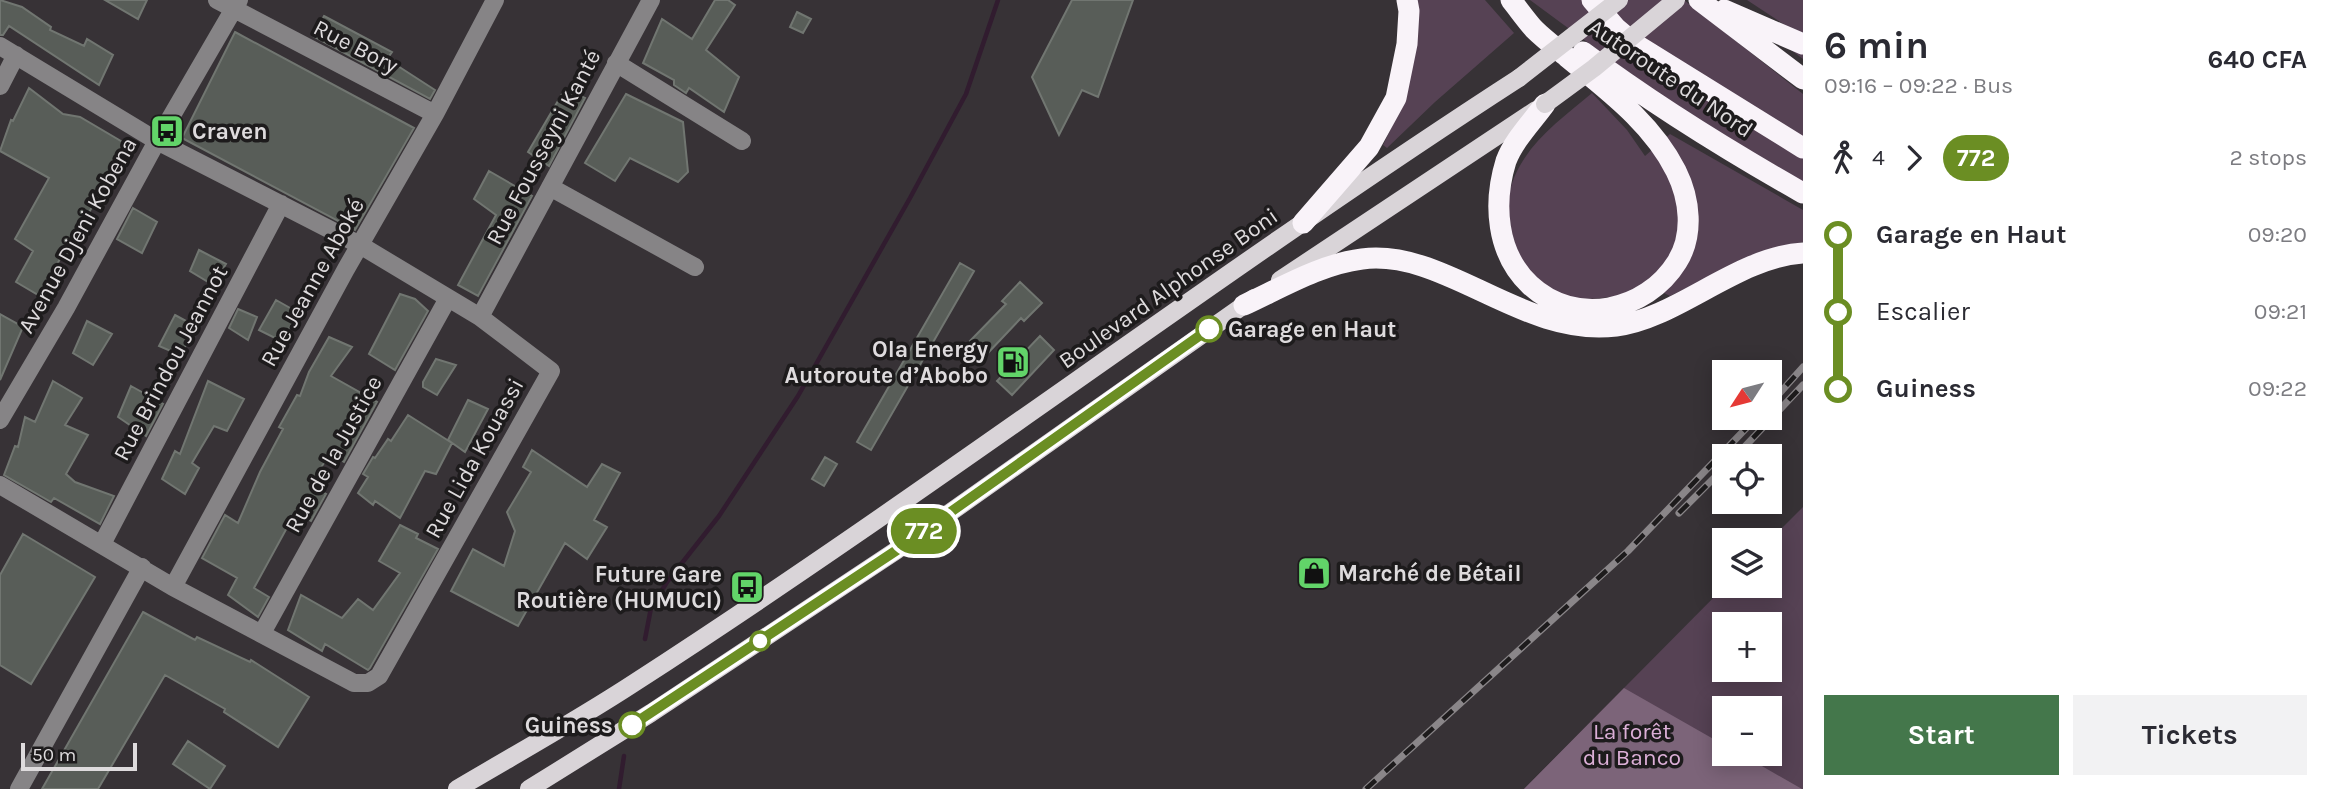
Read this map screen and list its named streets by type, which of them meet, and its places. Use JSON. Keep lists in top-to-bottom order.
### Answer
{
  "streets": {
    "highway": ["Autoroute du Nord"],
    "main road": ["Boulevard Alphonse Boni"],
    "street": [
      "Rue Bory",
      "Rue Fousseyni Kanté",
      "Avenue Djeni Kobena",
      "Rue Jeanne Aboké",
      "Rue Brindou Jeannot",
      "Rue de la Justice",
      "Rue Lida Kouassi"
    ]
  },
  "crossings": [
    ["Rue Bory", "Avenue Djeni Kobena"],
    ["Rue Bory", "Rue Jeanne Aboké"],
    ["Rue Fousseyni Kanté", "Rue Lida Kouassi"],
    ["Avenue Djeni Kobena", "Rue Lida Kouassi"],
    ["Rue Jeanne Aboké", "Rue Lida Kouassi"],
    ["Rue Brindou Jeannot", "Rue Lida Kouassi"],
    ["Rue de la Justice", "Rue Lida Kouassi"]
  ],
  "parks": ["La forêt du Banco"],
  "places": {
    "bus stop": ["Craven", "Future Gare Routière (HUMUCI)"],
    "other": ["Garage en Haut", "Guiness"],
    "fuel station": ["Ola Energy Autoroute d’Abobo"],
    "shop": ["Marché de Bétail"]
  },
  "lines": ["bus line 772"],
  "scale_bar": "50 m",
  "north": "bottom left",
  "page": {
    "on_map": "772",
    "heading": ["6 min", "09:16 – 09:22 · Bus", "640 CFA"],
    "legs": ["4", "772", "2 stops"],
    "list": [
      {
        "name": "Garage en Haut",
        "value": "09:20"
      },
      {
        "name": "Escalier",
        "value": "09:21"
      },
      {
        "name": "Guiness",
        "value": "09:22"
      }
    ],
    "map_buttons": ["+", "−"],
    "buttons": ["Start", "Tickets"],
    "scale": "50 m"
  }
}
